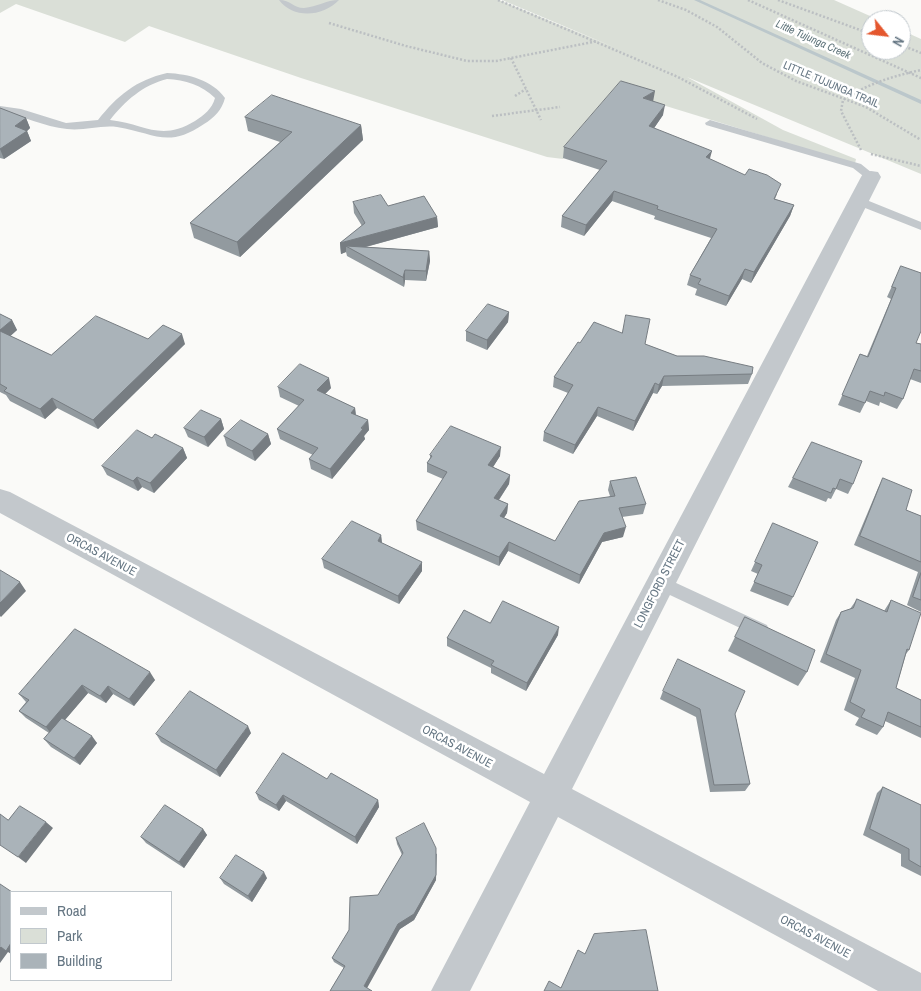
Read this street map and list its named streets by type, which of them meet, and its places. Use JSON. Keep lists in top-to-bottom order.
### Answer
{
  "streets": {
    "street": ["ORCAS AVENUE", "LONGFORD STREET"],
    "path": ["LITTLE TUJUNGA TRAIL"]
  },
  "crossings": [
    ["ORCAS AVENUE", "LONGFORD STREET"]
  ],
  "water": ["Little Tujunga Creek"],
  "legend": ["Road", "Park", "Building"],
  "north": "bottom right"
}
